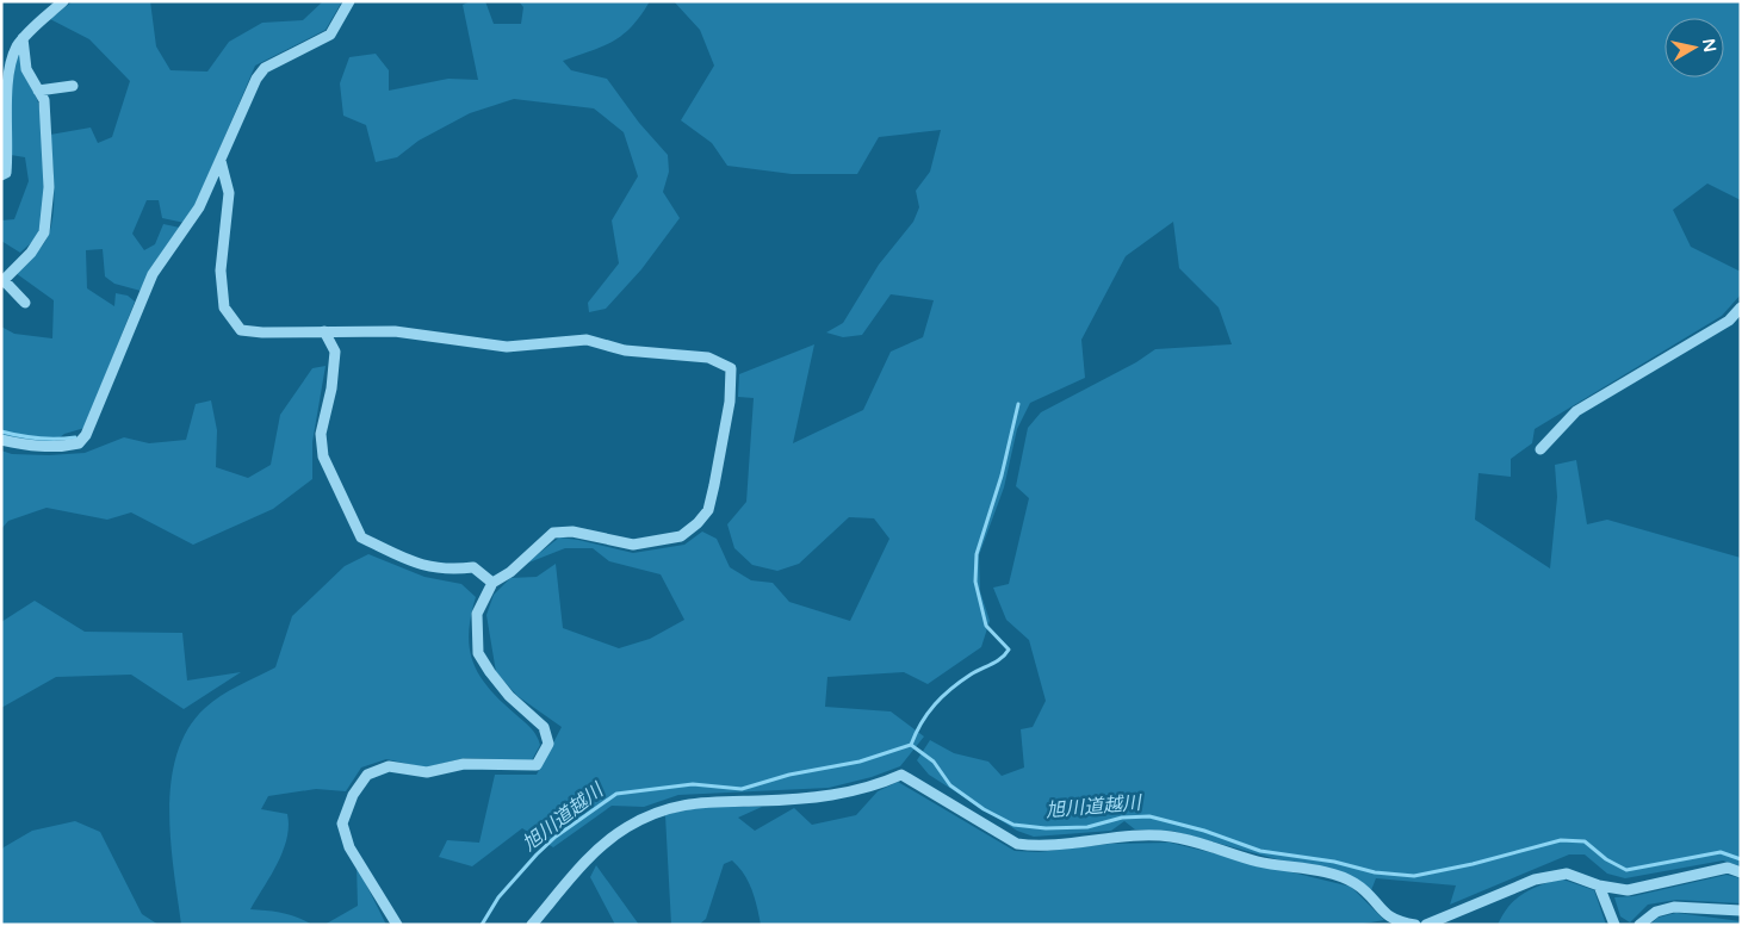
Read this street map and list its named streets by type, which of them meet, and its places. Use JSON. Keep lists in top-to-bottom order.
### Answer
{
  "water": ["旭川道越川"],
  "north": "right"
}
